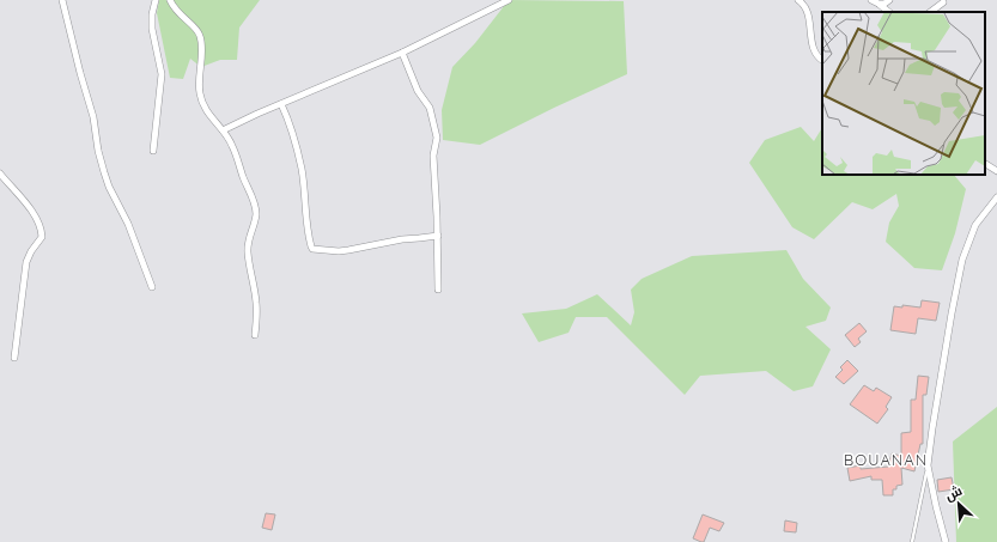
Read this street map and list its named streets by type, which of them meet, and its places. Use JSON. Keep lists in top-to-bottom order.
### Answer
{
  "districts": ["BOUANAN"],
  "north": "top left"
}
